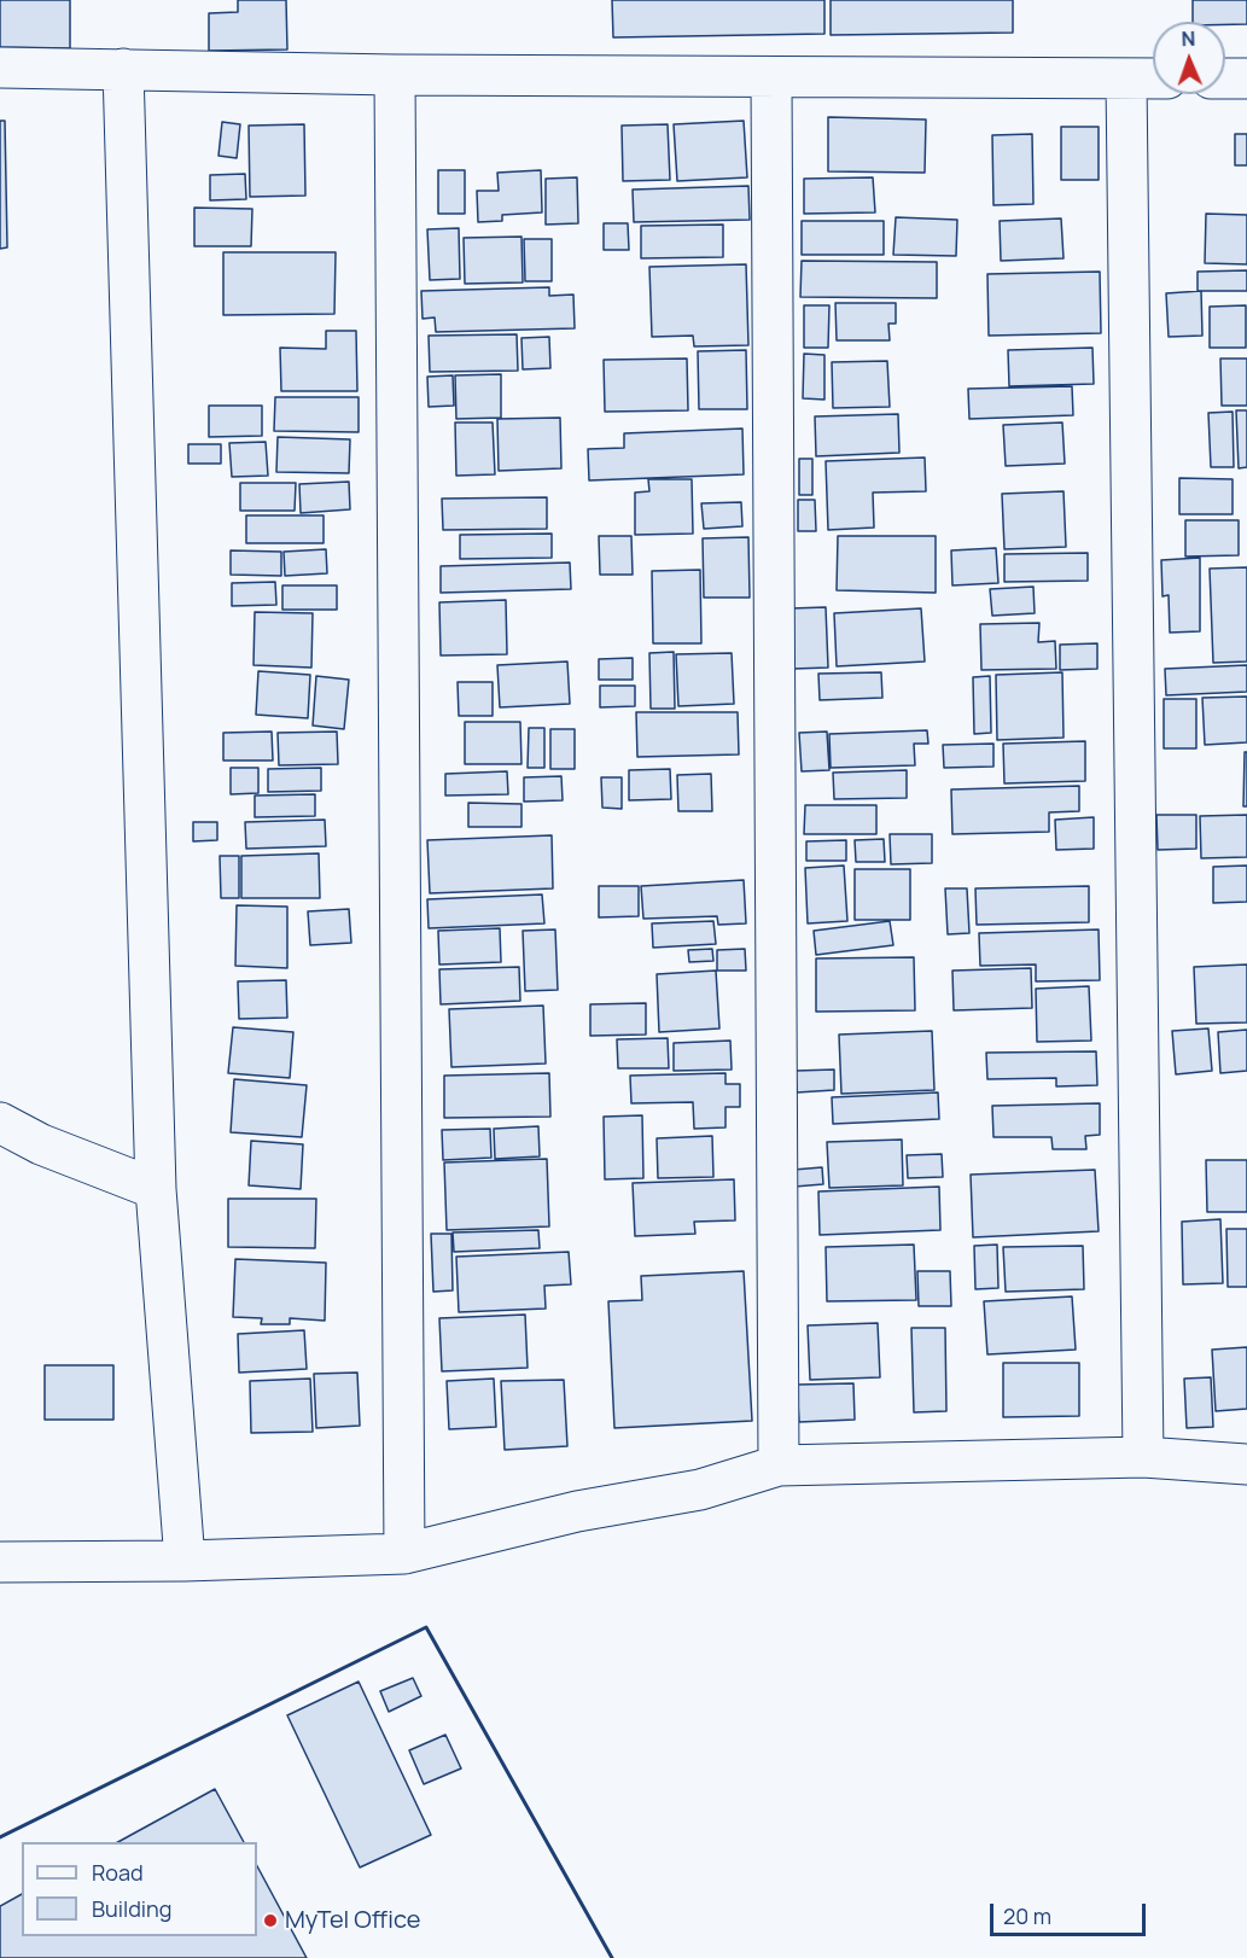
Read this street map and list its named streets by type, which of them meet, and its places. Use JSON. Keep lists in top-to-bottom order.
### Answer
{
  "places": ["MyTel Office"],
  "legend": ["Road", "Building"],
  "scale_bar": "20 m",
  "north": "top"
}
